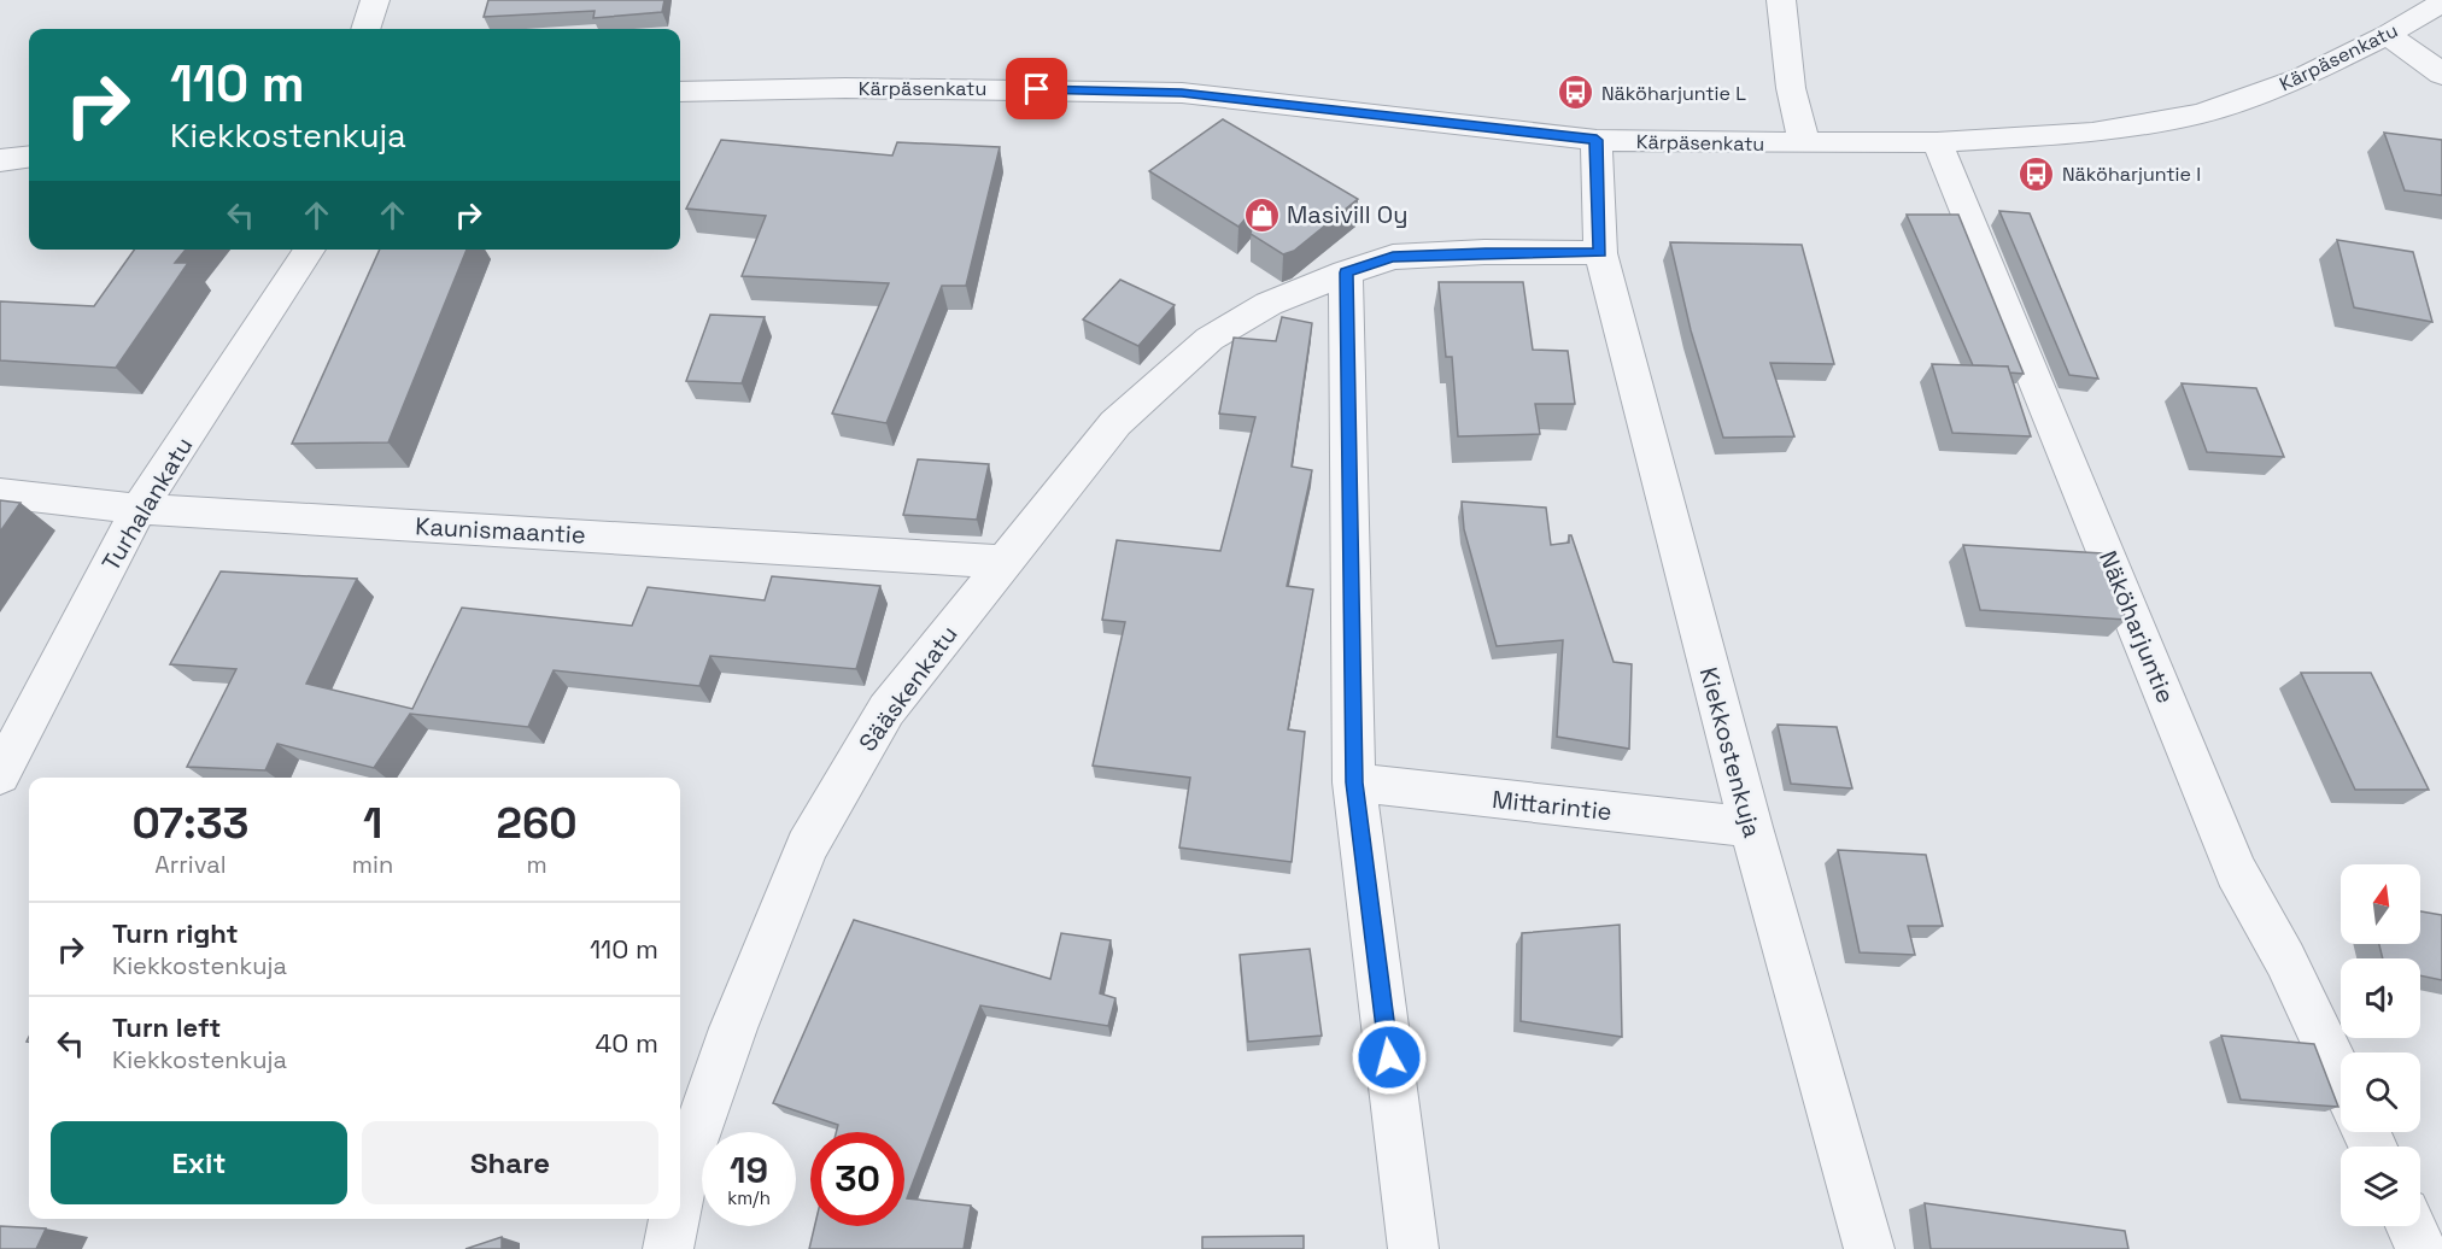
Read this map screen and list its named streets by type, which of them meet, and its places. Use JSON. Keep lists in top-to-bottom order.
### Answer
{
  "streets": {
    "street": [
      "Kärpäsenkatu",
      "Turhalankatu",
      "Kaunismaantie",
      "Näköharjuntie",
      "Sääskenkatu",
      "Kiekkostenkuja",
      "Mittarintie"
    ]
  },
  "crossings": [
    ["Kärpäsenkatu", "Näköharjuntie"],
    ["Kärpäsenkatu", "Kiekkostenkuja"],
    ["Turhalankatu", "Kaunismaantie"],
    ["Kaunismaantie", "Sääskenkatu"],
    ["Kiekkostenkuja", "Mittarintie"]
  ],
  "places": {
    "bus stop": ["Näköharjuntie L", "Näköharjuntie I"],
    "shop": ["Masivill Oy"]
  },
  "north": "top",
  "page": {
    "turn": ["110 m", "Kiekkostenkuja"],
    "eta": [
      "07:33",
      "Arrival",
      "1",
      "min",
      "260",
      "m"
    ],
    "list": [
      {
        "name": "Turn right",
        "note": "Kiekkostenkuja",
        "value": "110 m"
      },
      {
        "name": "Turn left",
        "note": "Kiekkostenkuja",
        "value": "40 m"
      }
    ],
    "buttons": ["Exit", "Share"],
    "speed": "19 km/h",
    "limit": "30"
  }
}
